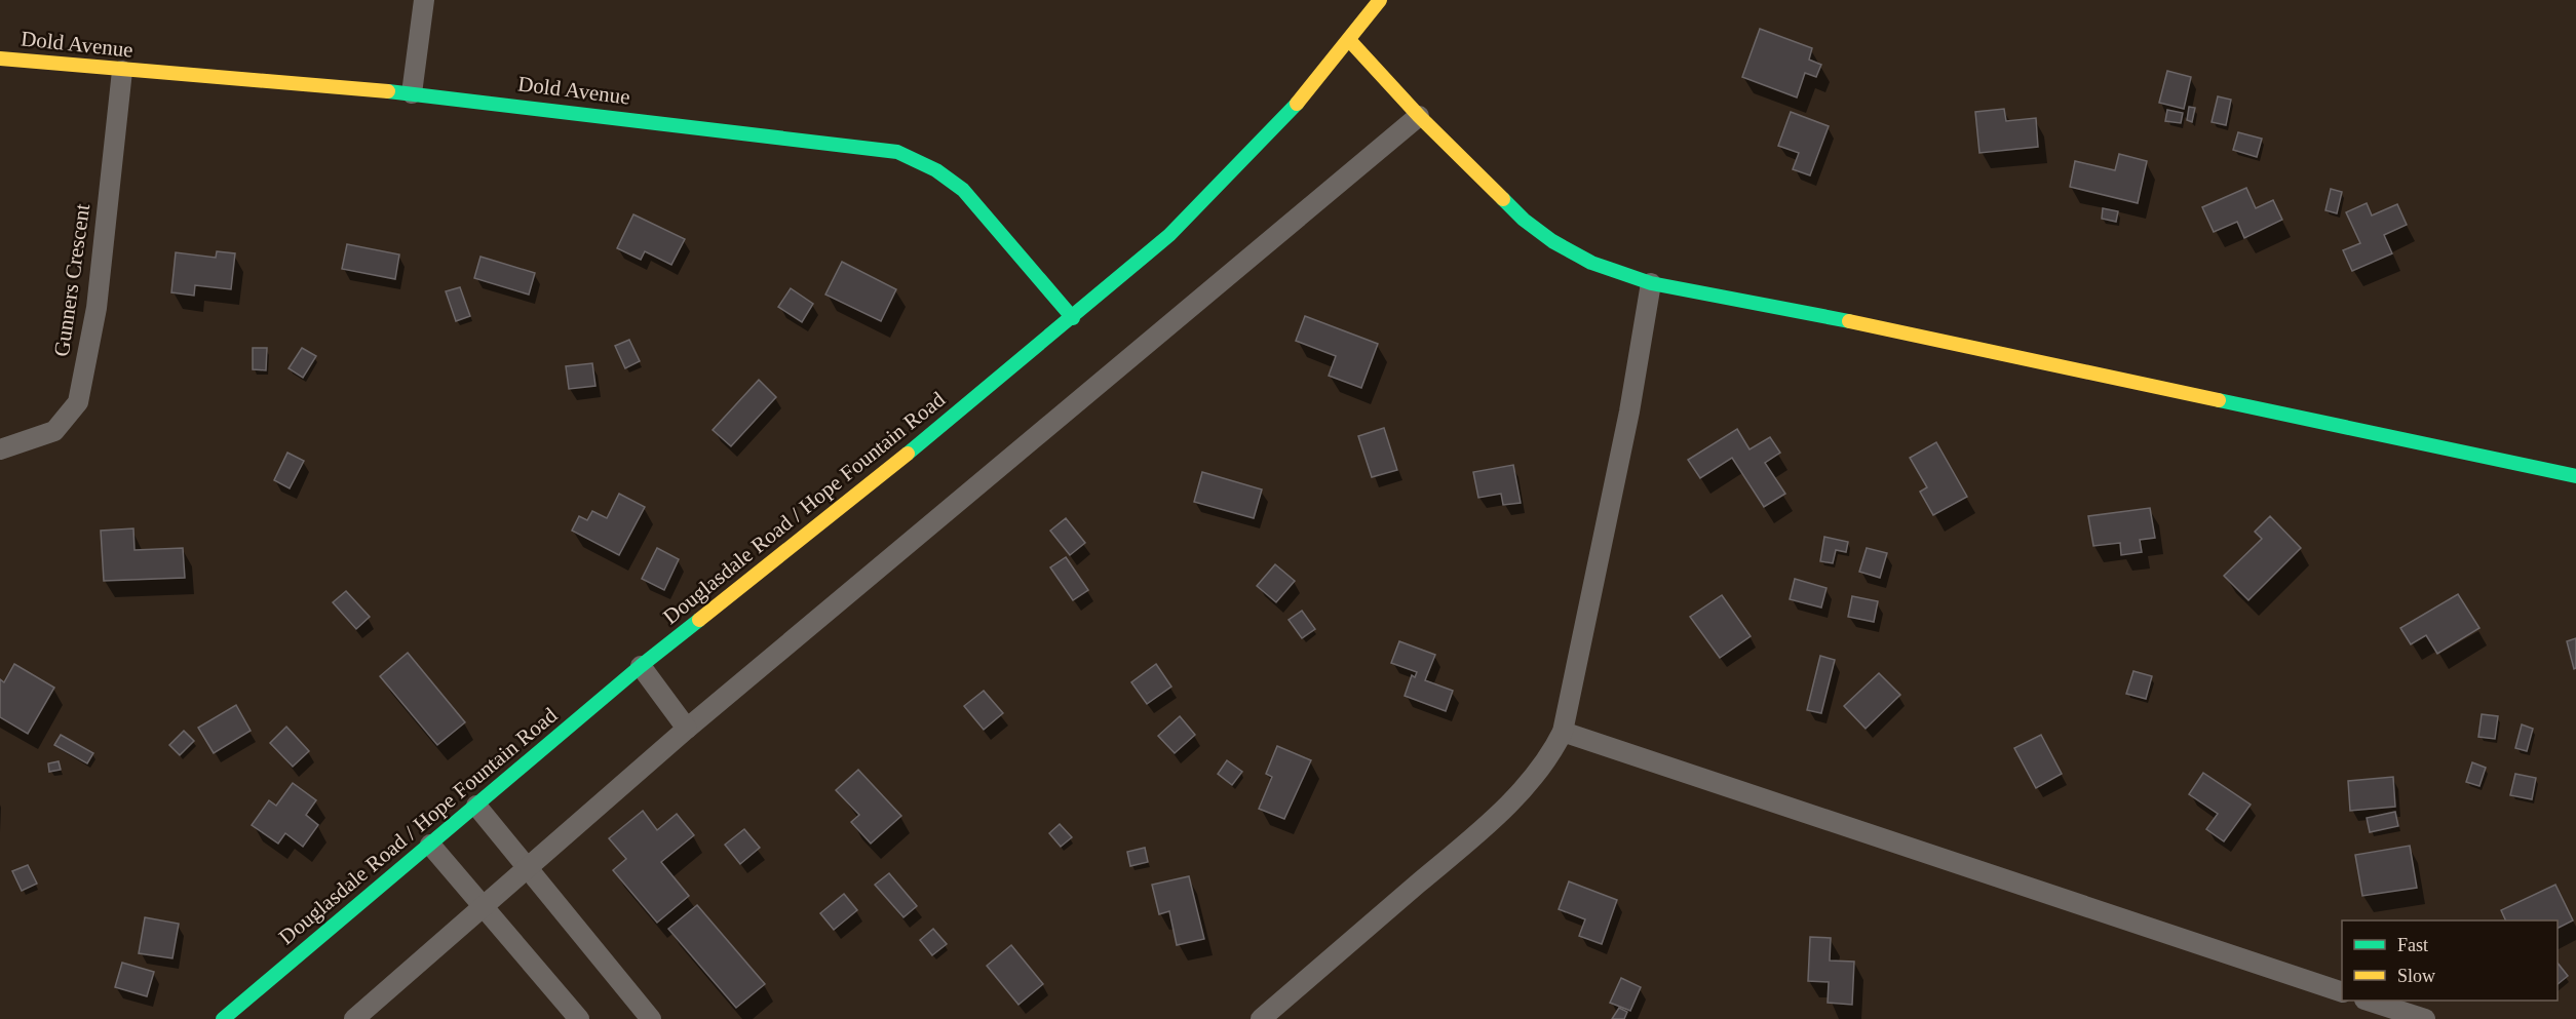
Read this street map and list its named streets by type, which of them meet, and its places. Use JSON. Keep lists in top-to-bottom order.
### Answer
{
  "streets": {
    "street": ["Dold Avenue", "Gunners Crescent", "Douglasdale Road / Hope Fountain Road"]
  },
  "crossings": [
    ["Dold Avenue", "Gunners Crescent"],
    ["Dold Avenue", "Douglasdale Road / Hope Fountain Road"]
  ],
  "legend": ["Fast", "Slow"]
}
